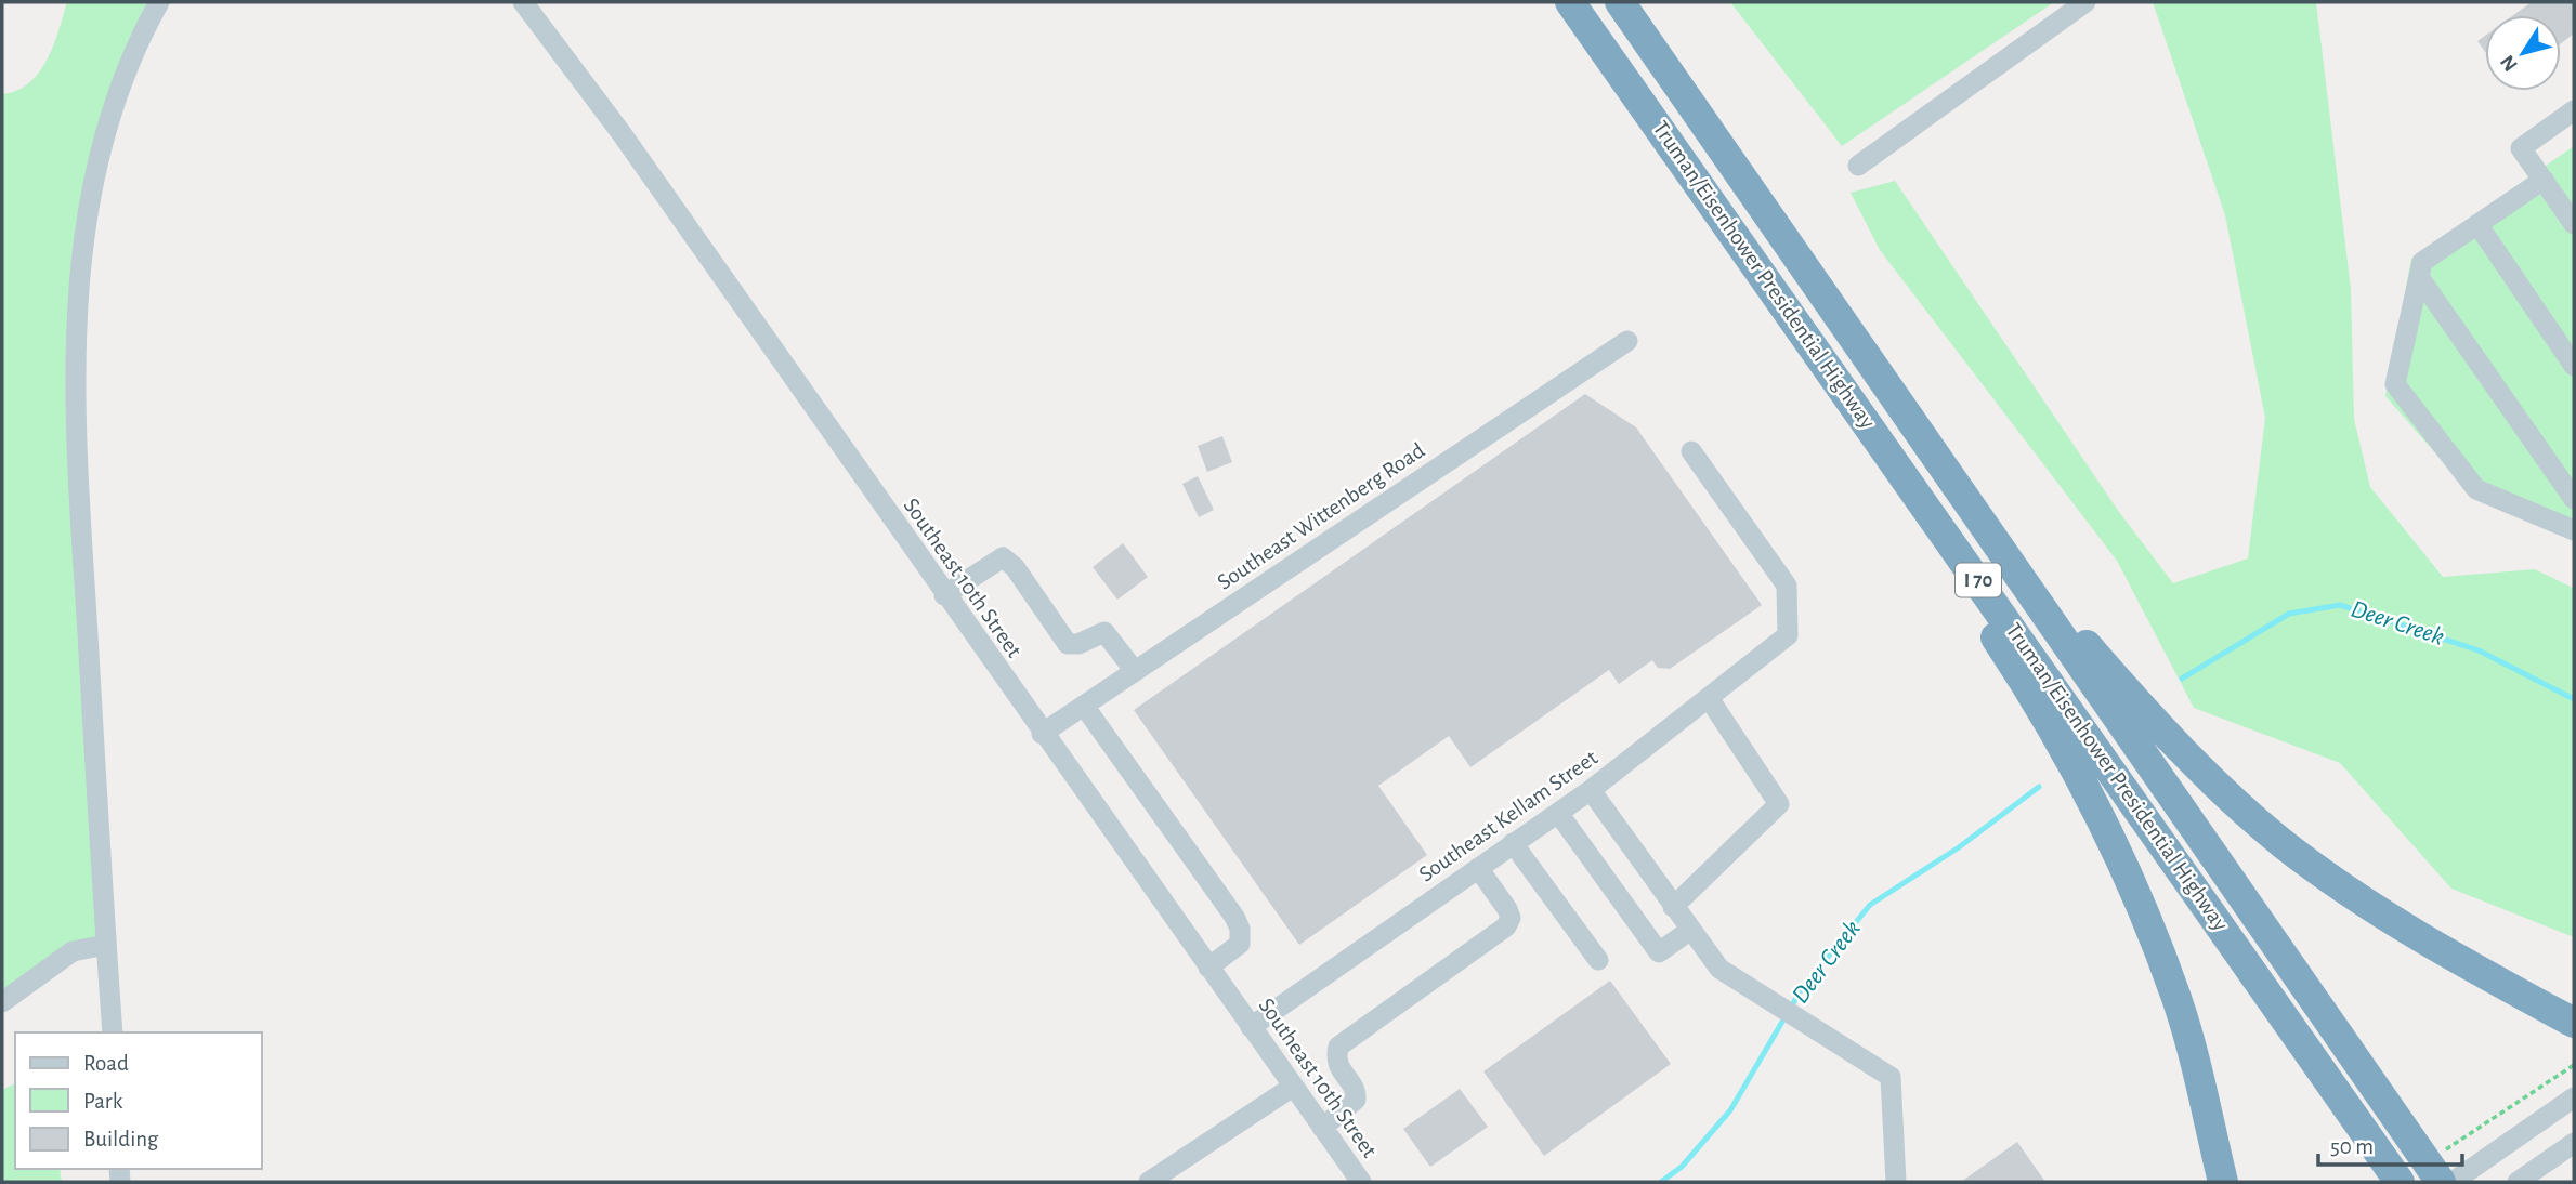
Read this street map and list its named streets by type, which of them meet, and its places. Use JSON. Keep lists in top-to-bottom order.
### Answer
{
  "streets": {
    "highway": ["Truman/Eisenhower Presidential Highway", "I 70"],
    "street": ["Southeast Wittenberg Road", "Southeast 10th Street", "Southeast Kellam Street"]
  },
  "crossings": [
    ["Southeast Wittenberg Road", "Southeast 10th Street"],
    ["Southeast 10th Street", "Southeast Kellam Street"]
  ],
  "water": ["Deer Creek"],
  "legend": ["Road", "Park", "Building"],
  "scale_bar": "50 m",
  "north": "bottom left"
}
